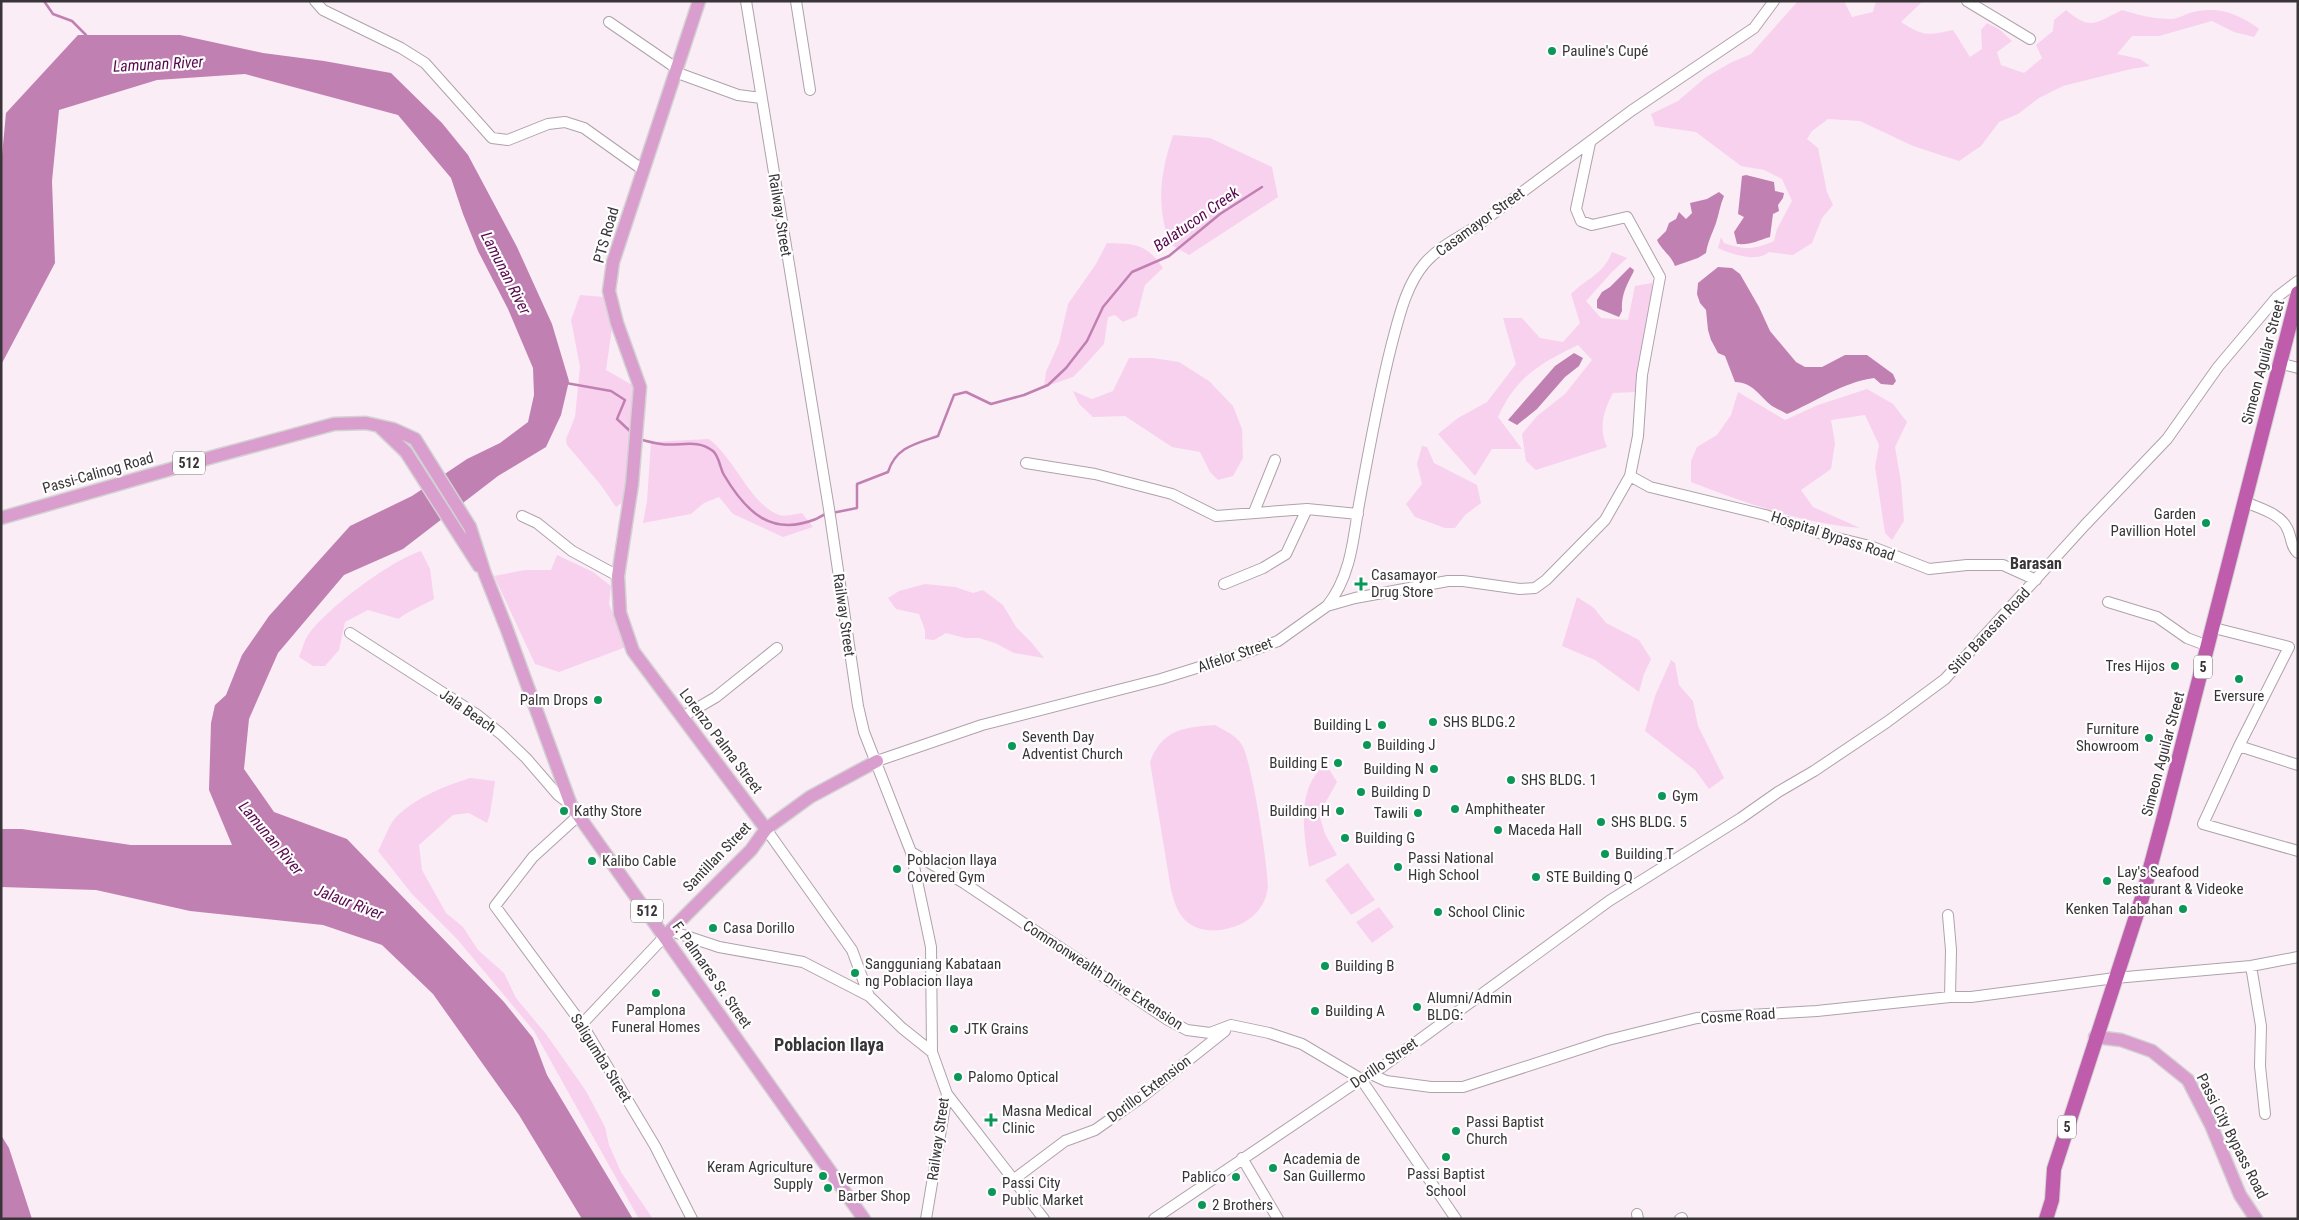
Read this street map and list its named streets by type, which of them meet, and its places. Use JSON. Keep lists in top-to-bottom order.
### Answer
{
  "streets": {
    "highway": ["Simeon Aguilar Street", "5"],
    "main road": [
      "PTS Road",
      "512",
      "Passi-Calinog Road",
      "Lorenzo Palma Street",
      "Santillan Street",
      "F. Palmares Sr. Street",
      "Passi City Bypass Road"
    ],
    "street": [
      "Railway Street",
      "Casamayor Street",
      "Hospital Bypass Road",
      "Sitio Barasan Road",
      "Alfelor Street",
      "Jala Beach",
      "Commonwealth Drive Extension",
      "Cosme Road",
      "Saligumba Street",
      "Dorillo Street",
      "Dorillo Extension"
    ]
  },
  "crossings": [
    ["Railway Street", "Alfelor Street"],
    ["Railway Street", "Santillan Street"],
    ["Railway Street", "Commonwealth Drive Extension"],
    ["Casamayor Street", "Alfelor Street"],
    ["PTS Road", "Lorenzo Palma Street"],
    ["Simeon Aguilar Street", "Cosme Road"],
    ["Simeon Aguilar Street", "Passi City Bypass Road"],
    ["Passi-Calinog Road", "F. Palmares Sr. Street"],
    ["Hospital Bypass Road", "Sitio Barasan Road"],
    ["Hospital Bypass Road", "Alfelor Street"],
    ["Sitio Barasan Road", "Dorillo Street"],
    ["Alfelor Street", "Santillan Street"],
    ["Jala Beach", "F. Palmares Sr. Street"],
    ["Jala Beach", "Saligumba Street"],
    ["Lorenzo Palma Street", "Santillan Street"],
    ["Santillan Street", "F. Palmares Sr. Street"],
    ["Santillan Street", "Saligumba Street"],
    ["F. Palmares Sr. Street", "Saligumba Street"],
    ["Commonwealth Drive Extension", "Dorillo Street"],
    ["Commonwealth Drive Extension", "Dorillo Extension"],
    ["Cosme Road", "Dorillo Street"]
  ],
  "districts": ["Barasan", "Poblacion Ilaya"],
  "water": ["Lamunan River", "Balatucon Creek", "Jalaur River"],
  "places": {
    "other": [
      "Pauline's Cupé",
      "Garden Pavillion Hotel",
      "Tres Hijos",
      "Eversure",
      "Palm Drops",
      "SHS BLDG.2",
      "Building L",
      "Furniture Showroom",
      "Building J",
      "Seventh Day Adventist Church",
      "Building E",
      "Building N",
      "SHS BLDG. 1",
      "Building D",
      "Gym",
      "Amphitheater",
      "Kathy Store",
      "Building H",
      "Tawili",
      "SHS BLDG. 5",
      "Maceda Hall",
      "Building G",
      "Building T",
      "Kalibo Cable",
      "Passi National High School",
      "Poblacion Ilaya Covered Gym",
      "STE Building Q",
      "Lay's Seafood Restaurant & Videoke",
      "Kenken Talabahan",
      "School Clinic",
      "Casa Dorillo",
      "Building B",
      "Sangguniang Kabataan ng Poblacion Ilaya",
      "Pamplona Funeral Homes",
      "Alumni/Admin BLDG:",
      "Building A",
      "JTK Grains",
      "Palomo Optical",
      "Passi Baptist Church",
      "Passi Baptist School",
      "Academia de San Guillermo",
      "Keram Agriculture Supply",
      "Pablico",
      "Vermon Barber Shop",
      "Passi City Public Market",
      "2 Brothers"
    ],
    "health": ["Casamayor Drug Store", "Masna Medical Clinic"]
  }
}
